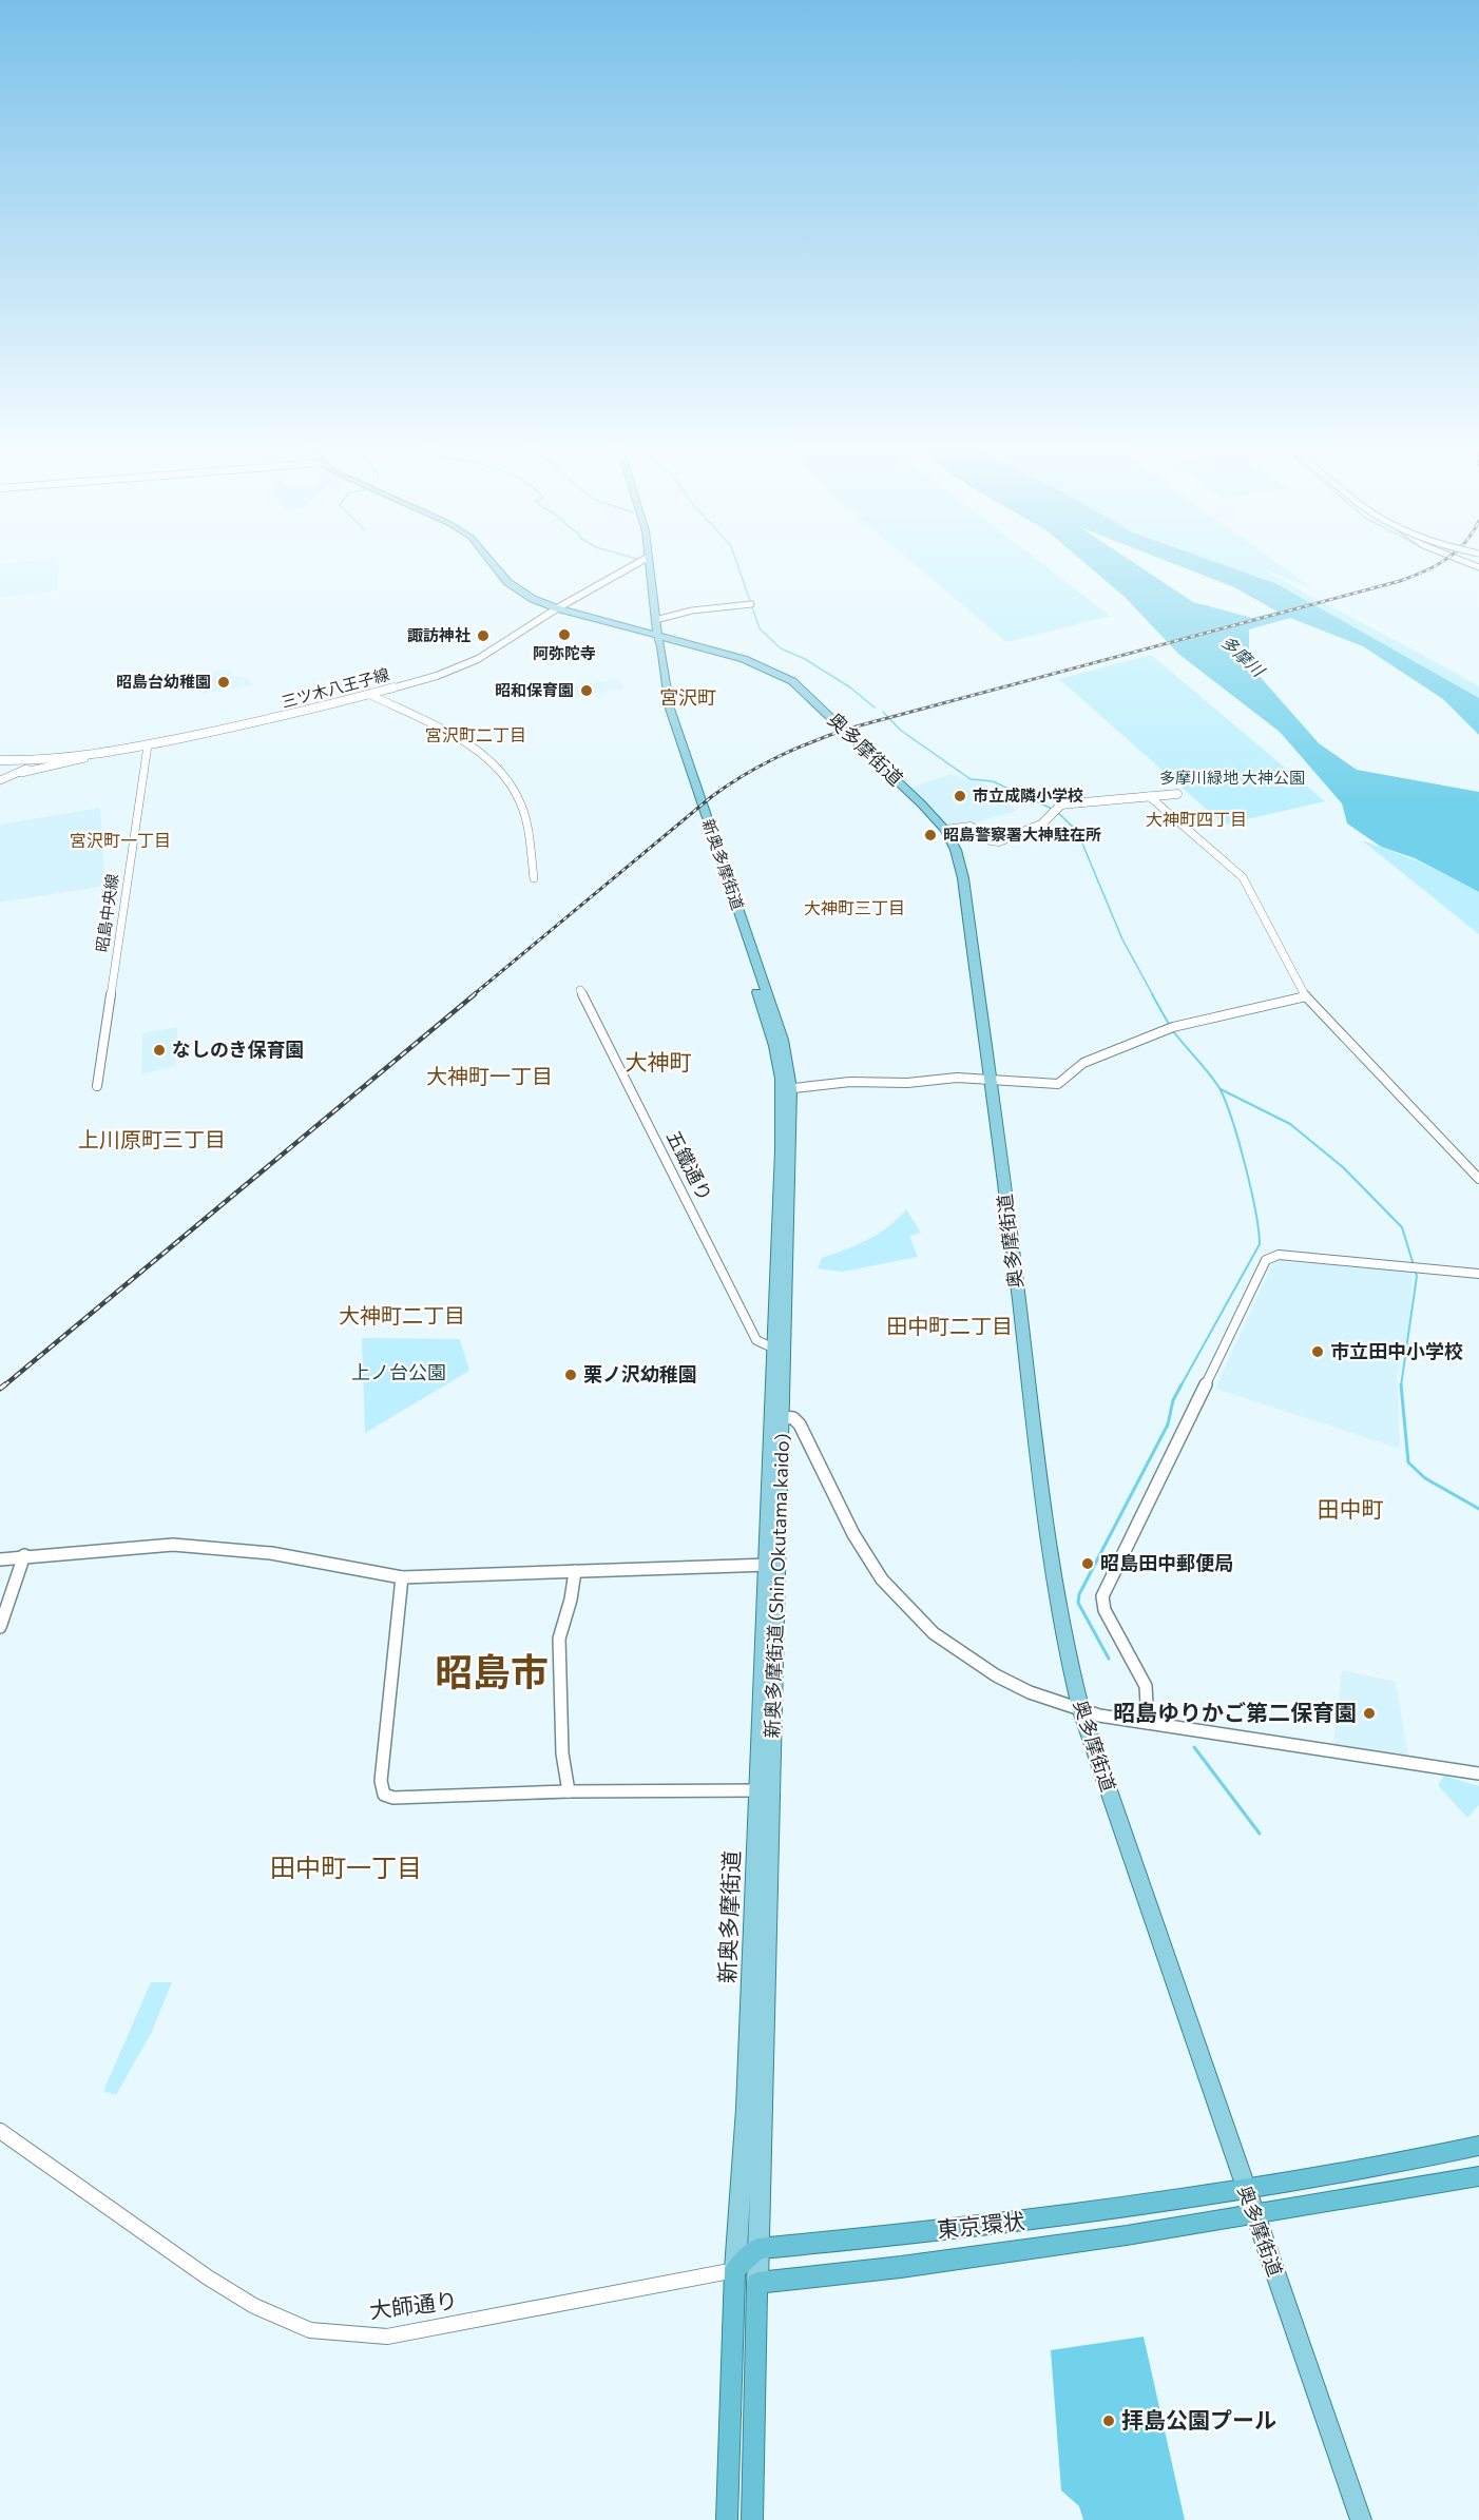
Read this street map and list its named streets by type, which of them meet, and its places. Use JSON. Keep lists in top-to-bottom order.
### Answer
{
  "streets": {
    "highway": ["東京環状"],
    "main road": [
      "三ツ木八王子線",
      "奥多摩街道",
      "新奥多摩街道",
      "新奥多摩街道 (Shin Okutama kaido)"
    ],
    "street": ["昭島中央線", "五鐵通り", "大師通り"]
  },
  "crossings": [
    ["三ツ木八王子線", "奥多摩街道"],
    ["三ツ木八王子線", "昭島中央線"],
    ["奥多摩街道", "新奥多摩街道"],
    ["奥多摩街道", "東京環状"],
    ["新奥多摩街道", "新奥多摩街道 (Shin Okutama kaido)"],
    ["新奥多摩街道", "大師通り"],
    ["五鐵通り", "新奥多摩街道 (Shin Okutama kaido)"]
  ],
  "districts": [
    "宮沢町",
    "宮沢町二丁目",
    "大神町四丁目",
    "宮沢町一丁目",
    "大神町三丁目",
    "大神町",
    "大神町一丁目",
    "上川原町三丁目",
    "大神町二丁目",
    "田中町二丁目",
    "田中町",
    "昭島市",
    "田中町一丁目"
  ],
  "water": ["多摩川"],
  "parks": ["多摩川緑地 大神公園", "上ノ台公園"],
  "places": [
    "阿弥陀寺",
    "諏訪神社",
    "昭島台幼稚園",
    "昭和保育園",
    "市立成隣小学校",
    "昭島警察署大神駐在所",
    "なしのき保育園",
    "市立田中小学校",
    "栗ノ沢幼稚園",
    "昭島田中郵便局",
    "昭島ゆりかご第二保育園",
    "拝島公園プール"
  ]
}
